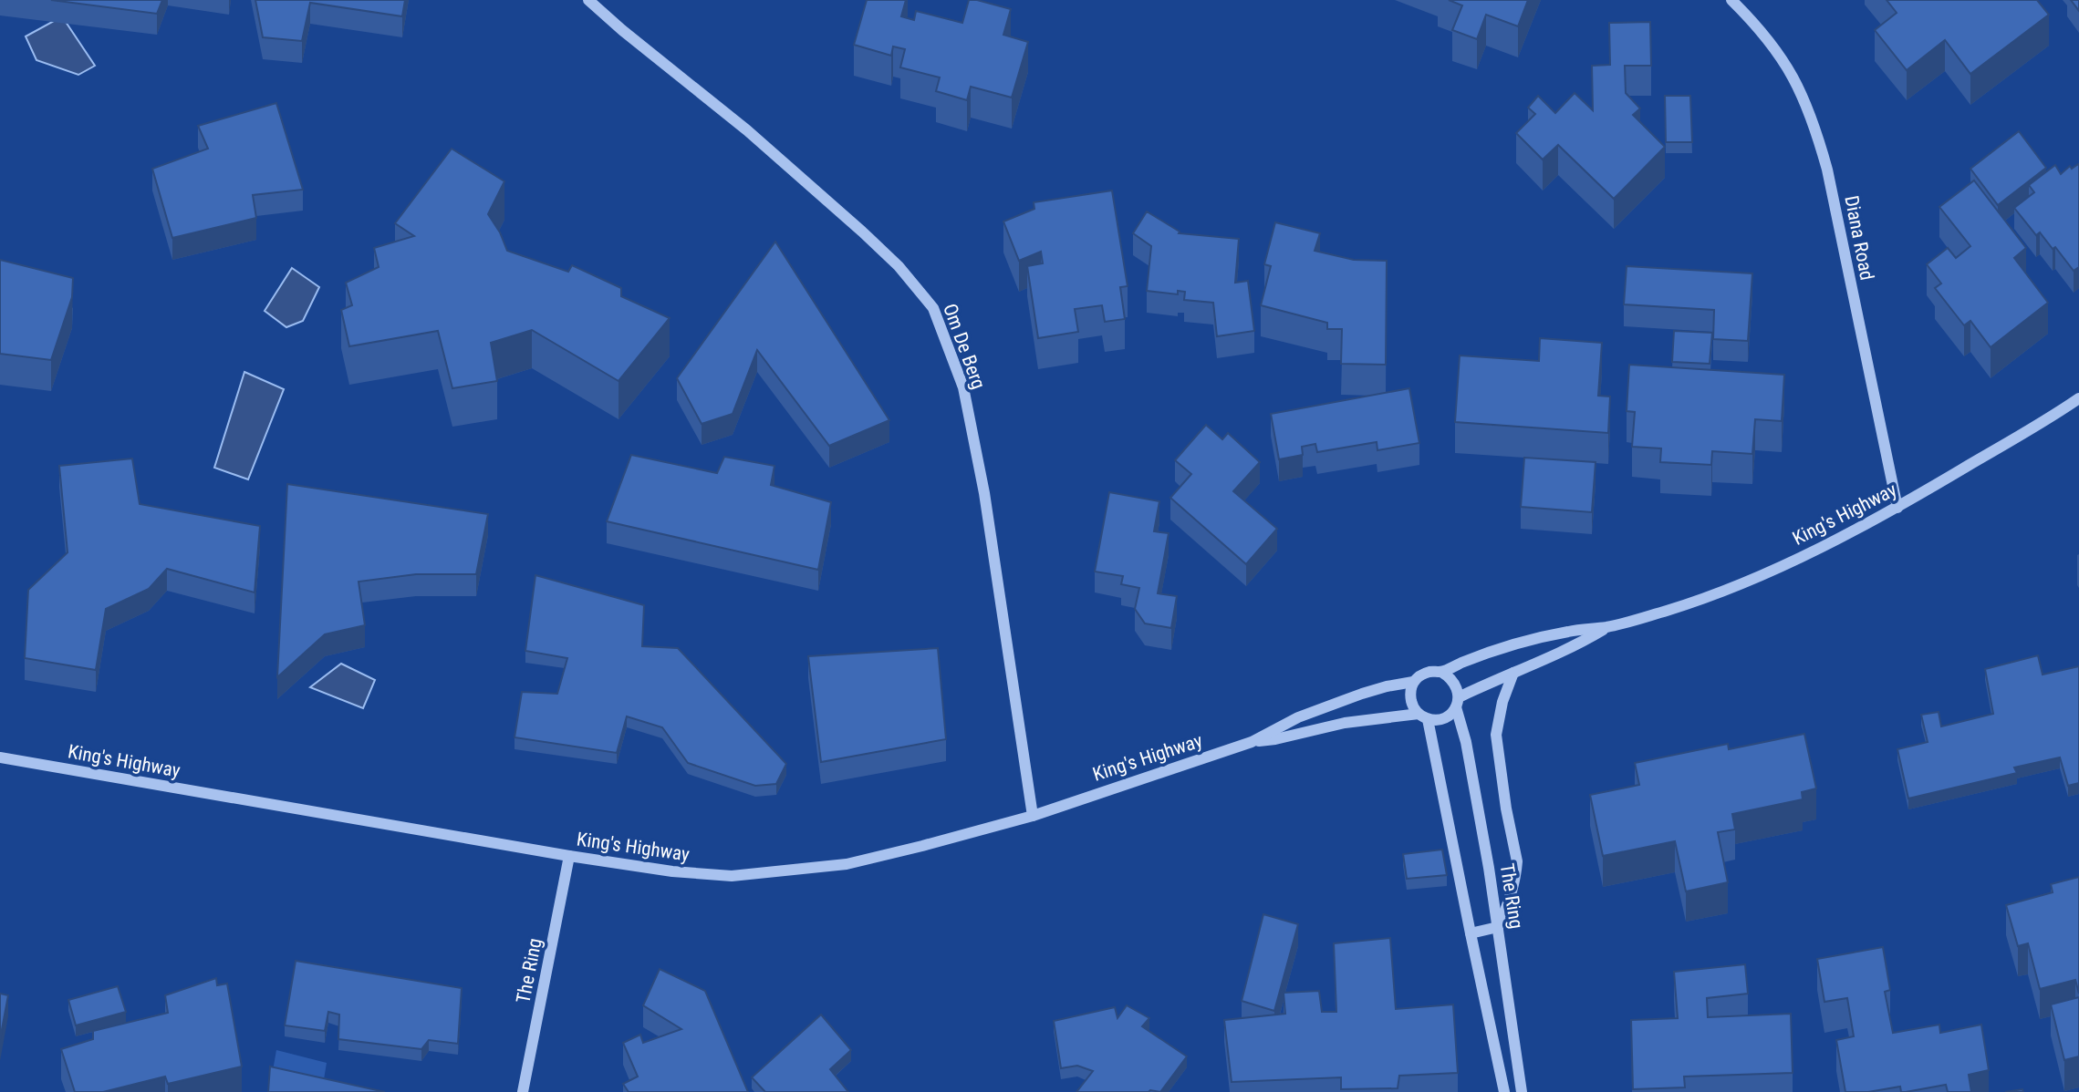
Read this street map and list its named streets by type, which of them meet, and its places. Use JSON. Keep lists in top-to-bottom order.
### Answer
{
  "streets": {
    "street": [
      "Diana Road",
      "Om De Berg",
      "King's Highway",
      "The Ring"
    ]
  },
  "crossings": [
    ["Diana Road", "King's Highway"],
    ["Om De Berg", "King's Highway"],
    ["King's Highway", "The Ring"]
  ]
}
